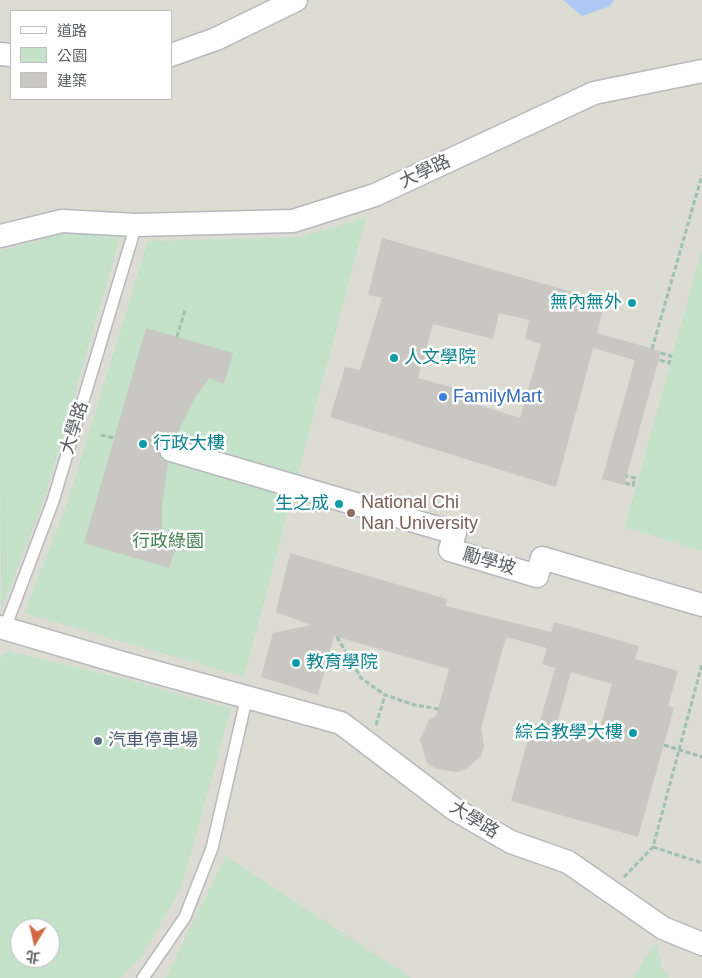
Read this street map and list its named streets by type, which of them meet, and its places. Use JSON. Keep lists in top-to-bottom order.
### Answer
{
  "streets": {
    "street": ["大學路", "勵學坡"]
  },
  "parks": ["行政綠園"],
  "places": [
    "無內無外",
    "人文學院",
    "FamilyMart",
    "行政大樓",
    "生之成",
    "National Chi Nan University",
    "教育學院",
    "綜合教學大樓",
    "汽車停車場"
  ],
  "legend": ["道路", "公園", "建築"],
  "north": "bottom"
}
